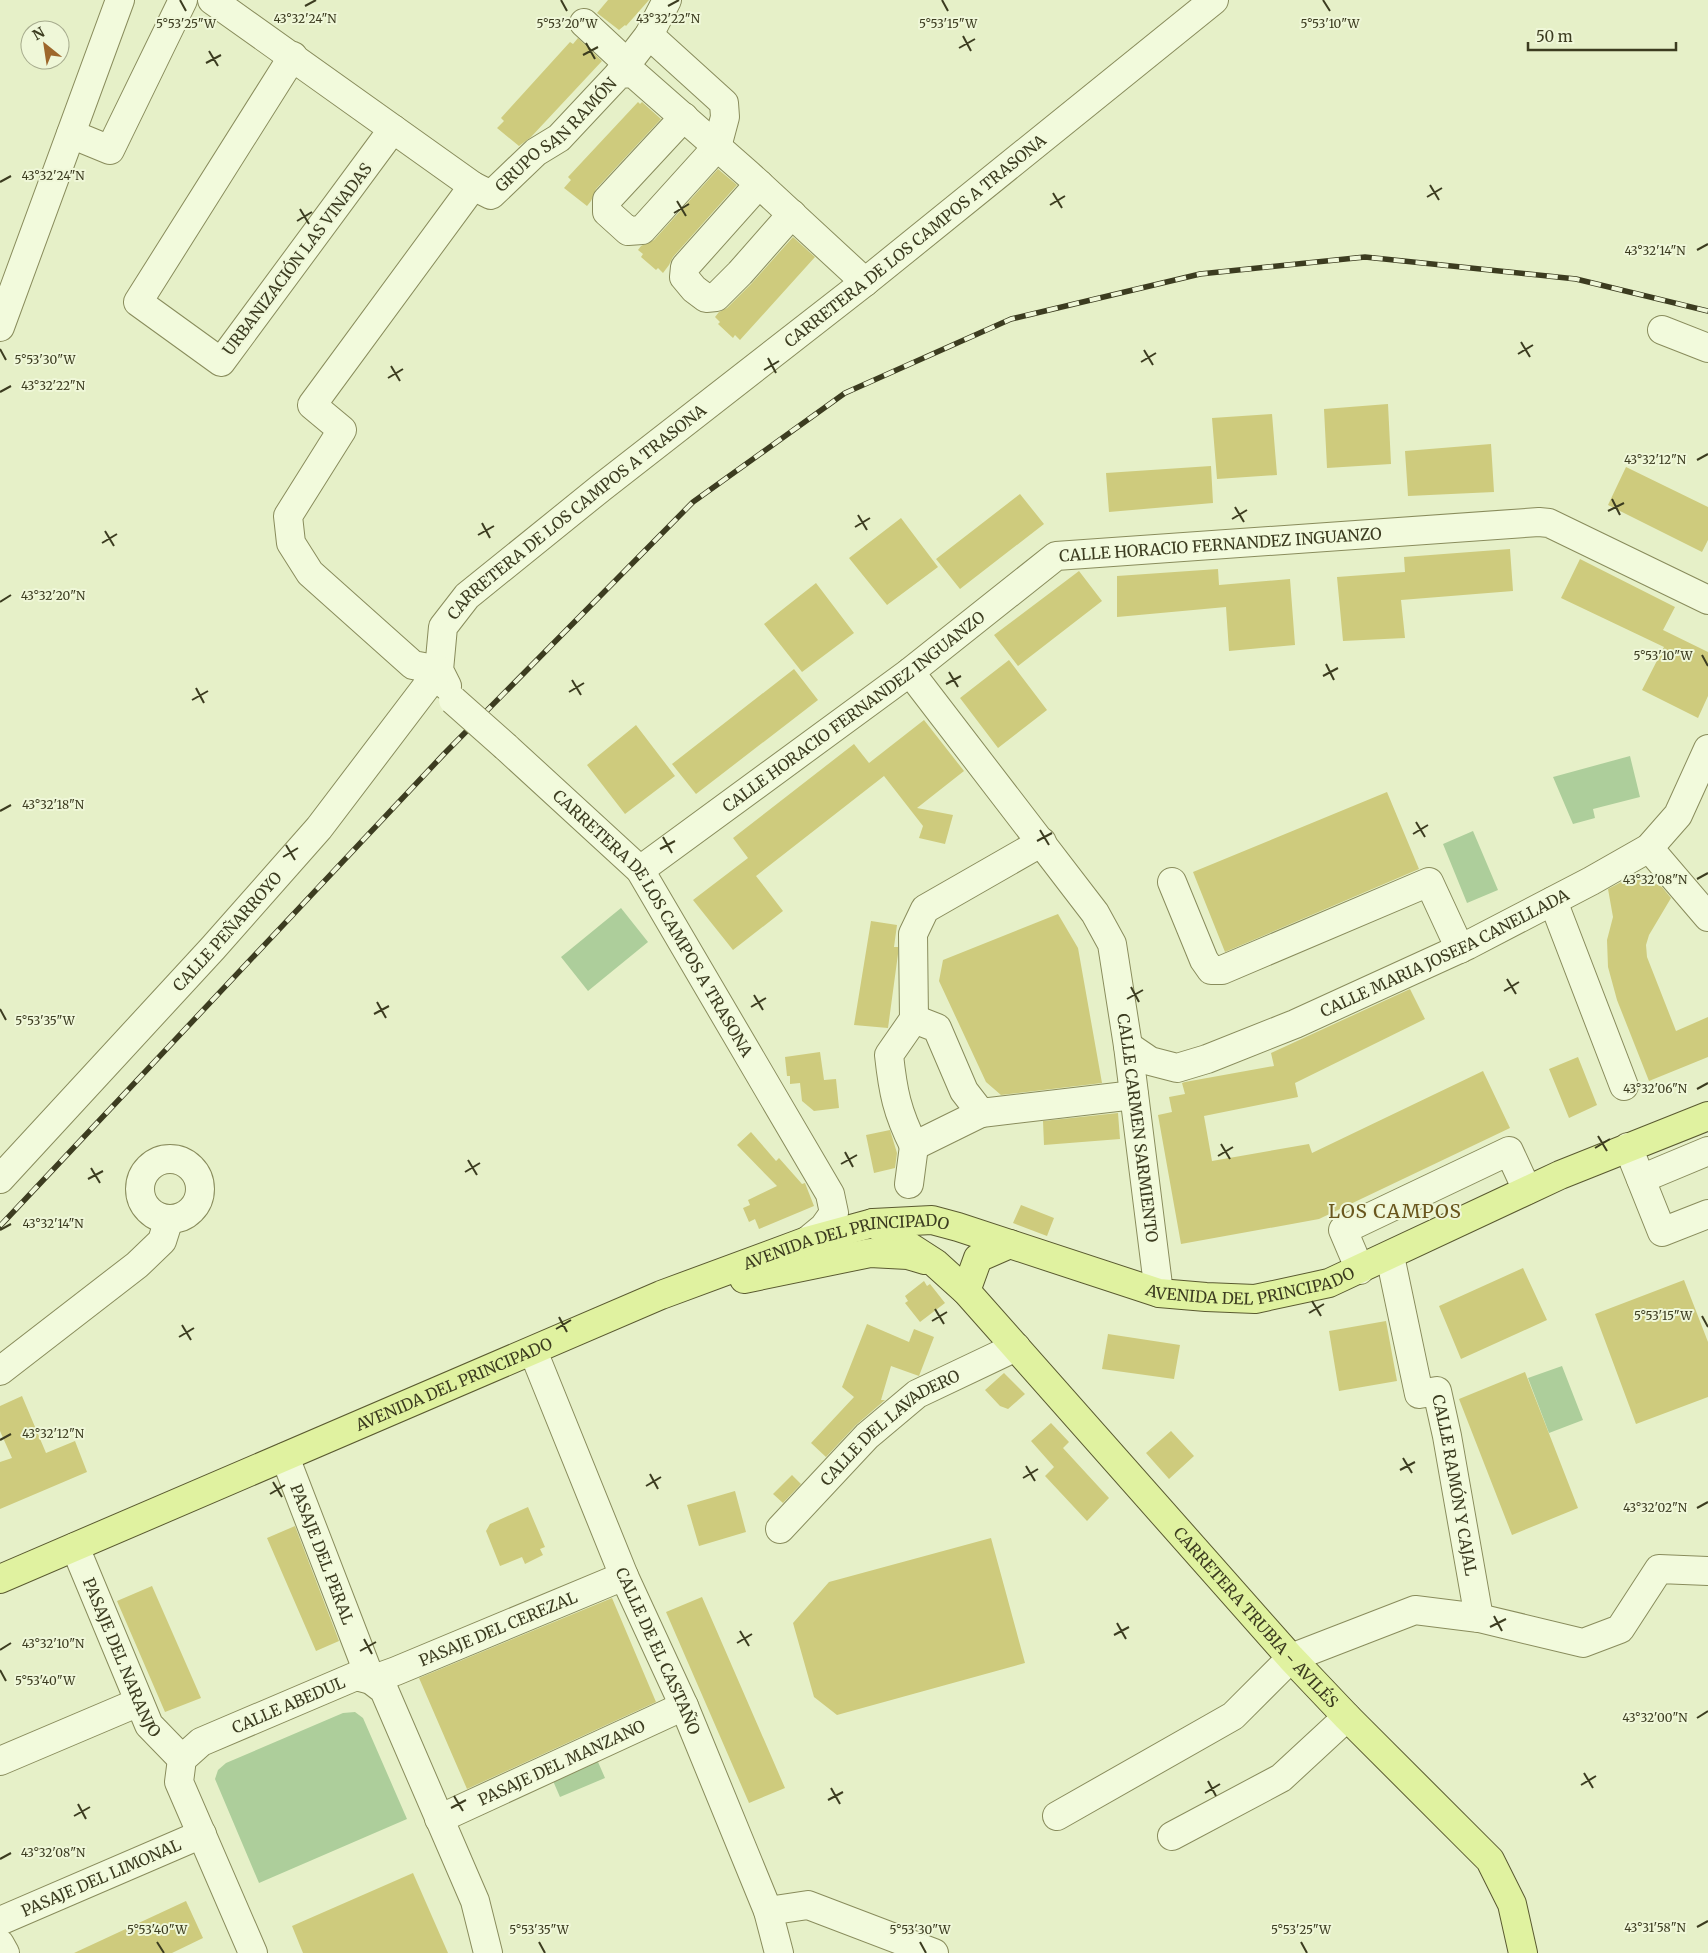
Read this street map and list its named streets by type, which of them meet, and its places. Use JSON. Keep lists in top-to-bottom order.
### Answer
{
  "streets": {
    "main road": ["AVENIDA DEL PRINCIPADO", "CARRETERA TRUBIA - AVILÉS"],
    "street": [
      "GRUPO SAN RAMÓN",
      "CARRETERA DE LOS CAMPOS A TRASONA",
      "URBANIZACIÓN LAS VINADAS",
      "CALLE HORACIO FERNANDEZ INGUANZO",
      "CALLE PEÑARROYO",
      "CALLE MARIA JOSEFA CANELLADA",
      "CALLE CARMEN SARMIENTO",
      "CALLE DEL LAVADERO",
      "CALLE RAMÓN Y CAJAL",
      "PASAJE DEL PERAL",
      "PASAJE DEL CEREZAL",
      "CALLE DE EL CASTAÑO",
      "PASAJE DEL NARANJO",
      "CALLE ABEDUL",
      "PASAJE DEL MANZANO",
      "PASAJE DEL LIMONAL"
    ]
  },
  "crossings": [
    ["GRUPO SAN RAMÓN", "CARRETERA DE LOS CAMPOS A TRASONA"],
    ["CARRETERA DE LOS CAMPOS A TRASONA", "CALLE HORACIO FERNANDEZ INGUANZO"],
    ["CARRETERA DE LOS CAMPOS A TRASONA", "CALLE PEÑARROYO"],
    ["CARRETERA DE LOS CAMPOS A TRASONA", "AVENIDA DEL PRINCIPADO"],
    ["CALLE HORACIO FERNANDEZ INGUANZO", "CALLE CARMEN SARMIENTO"],
    ["CALLE MARIA JOSEFA CANELLADA", "CALLE CARMEN SARMIENTO"],
    ["CALLE CARMEN SARMIENTO", "AVENIDA DEL PRINCIPADO"],
    ["AVENIDA DEL PRINCIPADO", "CALLE RAMÓN Y CAJAL"],
    ["AVENIDA DEL PRINCIPADO", "PASAJE DEL PERAL"],
    ["AVENIDA DEL PRINCIPADO", "CARRETERA TRUBIA - AVILÉS"],
    ["AVENIDA DEL PRINCIPADO", "CALLE DE EL CASTAÑO"],
    ["AVENIDA DEL PRINCIPADO", "PASAJE DEL NARANJO"],
    ["CALLE DEL LAVADERO", "CARRETERA TRUBIA - AVILÉS"],
    ["PASAJE DEL PERAL", "PASAJE DEL CEREZAL"],
    ["PASAJE DEL PERAL", "CALLE ABEDUL"],
    ["PASAJE DEL CEREZAL", "CALLE DE EL CASTAÑO"],
    ["PASAJE DEL CEREZAL", "CALLE ABEDUL"],
    ["CALLE DE EL CASTAÑO", "PASAJE DEL MANZANO"],
    ["PASAJE DEL NARANJO", "CALLE ABEDUL"]
  ],
  "districts": ["LOS CAMPOS"],
  "scale_bar": "50 m",
  "north": "top left",
  "coordinates": [
    "43°32'24\"N",
    "43°32'22\"N",
    "5°53'25\"W",
    "5°53'20\"W",
    "5°53'15\"W",
    "5°53'10\"W",
    "43°32'14\"N",
    "5°53'30\"W",
    "43°32'12\"N",
    "43°32'20\"N",
    "43°32'18\"N",
    "43°32'08\"N",
    "5°53'35\"W",
    "43°32'06\"N",
    "43°32'02\"N",
    "43°32'10\"N",
    "5°53'40\"W",
    "43°32'00\"N",
    "43°31'58\"N"
  ]
}
